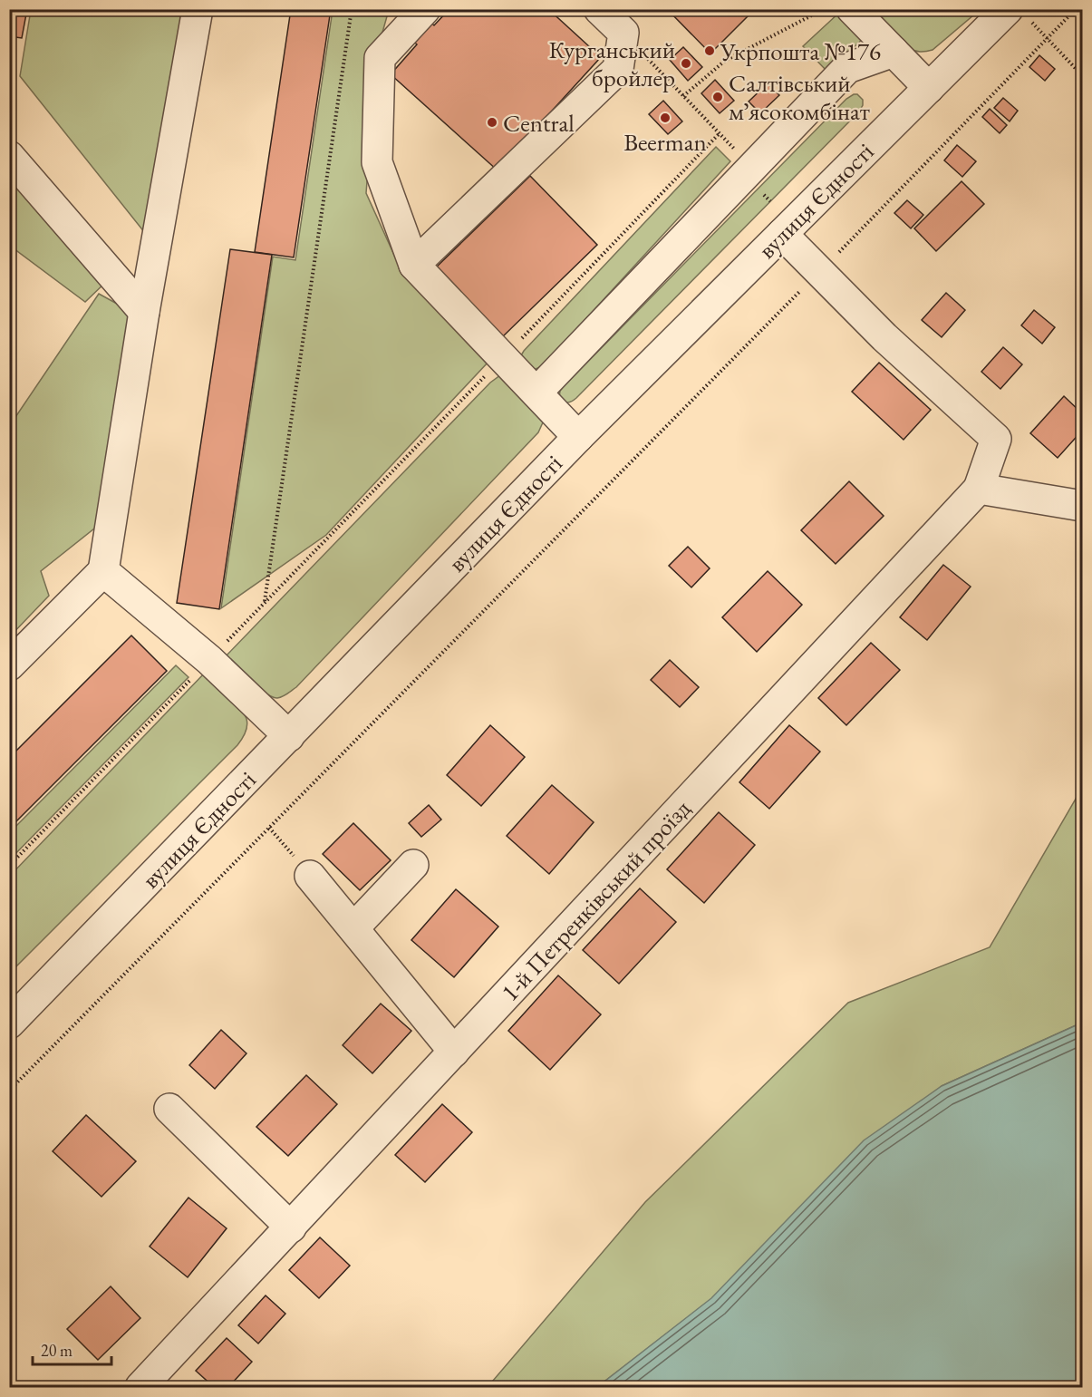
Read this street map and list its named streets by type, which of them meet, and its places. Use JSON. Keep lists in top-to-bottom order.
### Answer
{
  "streets": {
    "street": ["вулиця Єдності", "1-й Петренківський проїзд"]
  },
  "places": [
    "Укрпошта №176",
    "Курганський бройлер",
    "Салтівський мʼясокомбінат",
    "Beerman",
    "Central"
  ],
  "scale_bar": "20 m"
}
